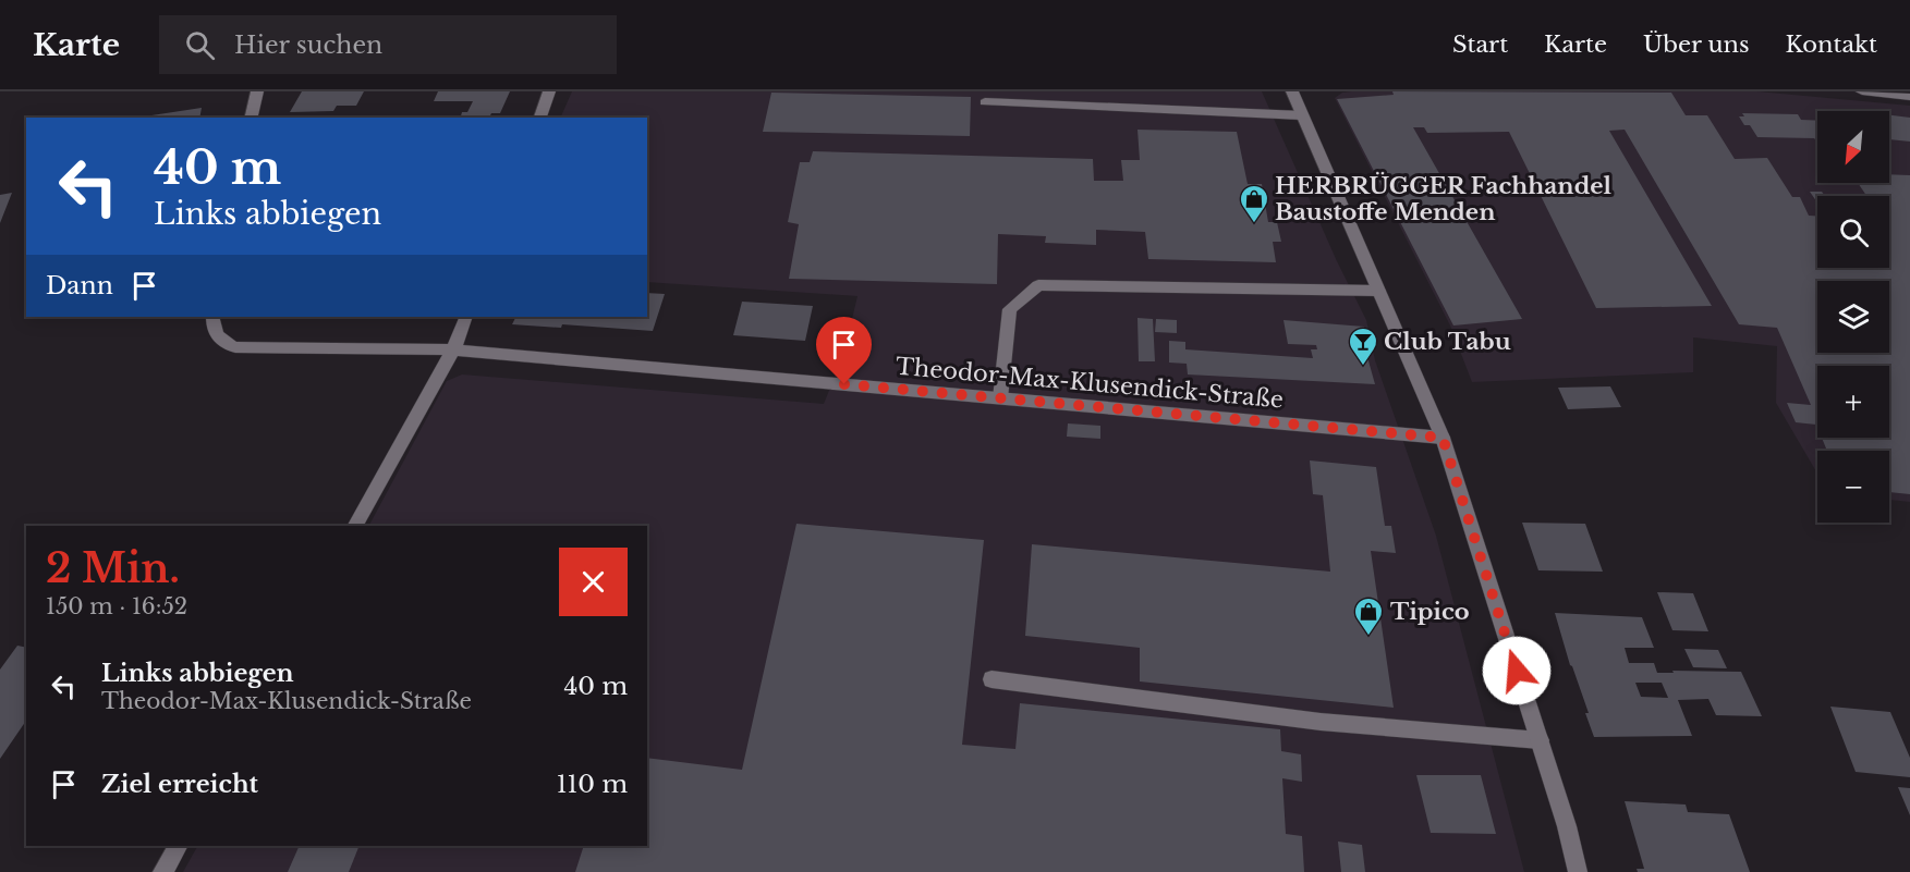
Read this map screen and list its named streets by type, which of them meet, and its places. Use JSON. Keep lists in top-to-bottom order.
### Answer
{
  "streets": {
    "street": ["Theodor-Max-Klusendick-Straße"]
  },
  "places": {
    "shop": ["HERBRÜGGER Fachhandel Baustoffe Menden", "Tipico"],
    "bar": ["Club Tabu"]
  },
  "north": "bottom left",
  "page": {
    "header": "Karte",
    "search": "Hier suchen",
    "nav": [
      "Start",
      "Karte",
      "Über uns",
      "Kontakt"
    ],
    "map_buttons": ["+", "−"],
    "turn": ["40 m", "Links abbiegen"],
    "then": "Dann",
    "heading": ["2 Min.", "150 m · 16:52"],
    "list": [
      {
        "name": "Links abbiegen",
        "note": "Theodor-Max-Klusendick-Straße",
        "value": "40 m"
      },
      {
        "name": "Ziel erreicht",
        "value": "110 m"
      }
    ]
  }
}
